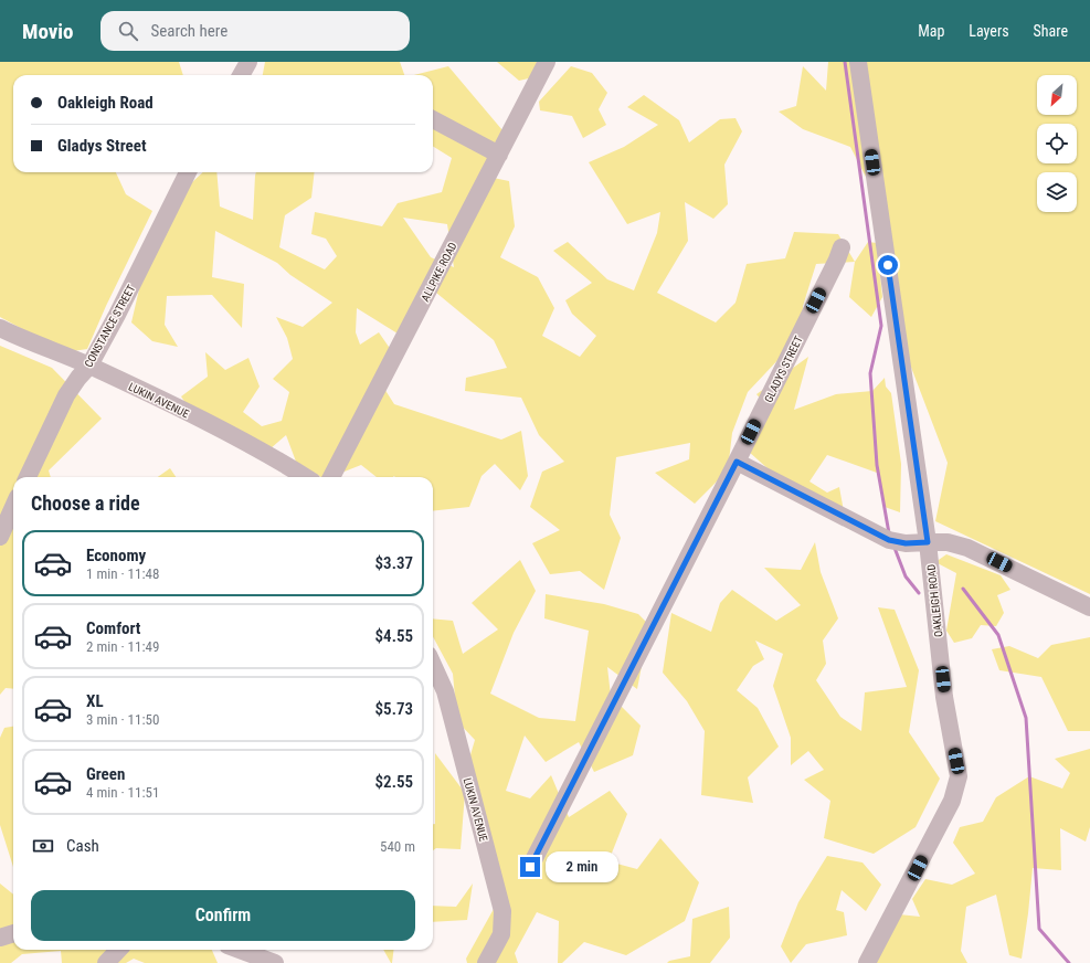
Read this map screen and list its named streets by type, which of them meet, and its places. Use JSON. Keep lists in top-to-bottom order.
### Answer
{
  "streets": {
    "street": [
      "ALLPIKE ROAD",
      "CONSTANCE STREET",
      "GLADYS STREET",
      "LUKIN AVENUE",
      "OAKLEIGH ROAD"
    ]
  },
  "crossings": [
    ["CONSTANCE STREET", "LUKIN AVENUE"]
  ],
  "north": "bottom left",
  "page": {
    "header": "Movio",
    "search": "Search here",
    "nav": ["Map", "Layers", "Share"],
    "banner": ["Oakleigh Road", "Gladys Street"],
    "heading": "Choose a ride",
    "list": [
      {
        "name": "Economy",
        "note": "1 min · 11:48",
        "value": "$3.37"
      },
      {
        "name": "Comfort",
        "note": "2 min · 11:49",
        "value": "$4.55"
      },
      {
        "name": "XL",
        "note": "3 min · 11:50",
        "value": "$5.73"
      },
      {
        "name": "Green",
        "note": "4 min · 11:51",
        "value": "$2.55"
      }
    ],
    "pay": ["Cash", "540 m"],
    "bubble": "2 min",
    "buttons": "Confirm"
  }
}
